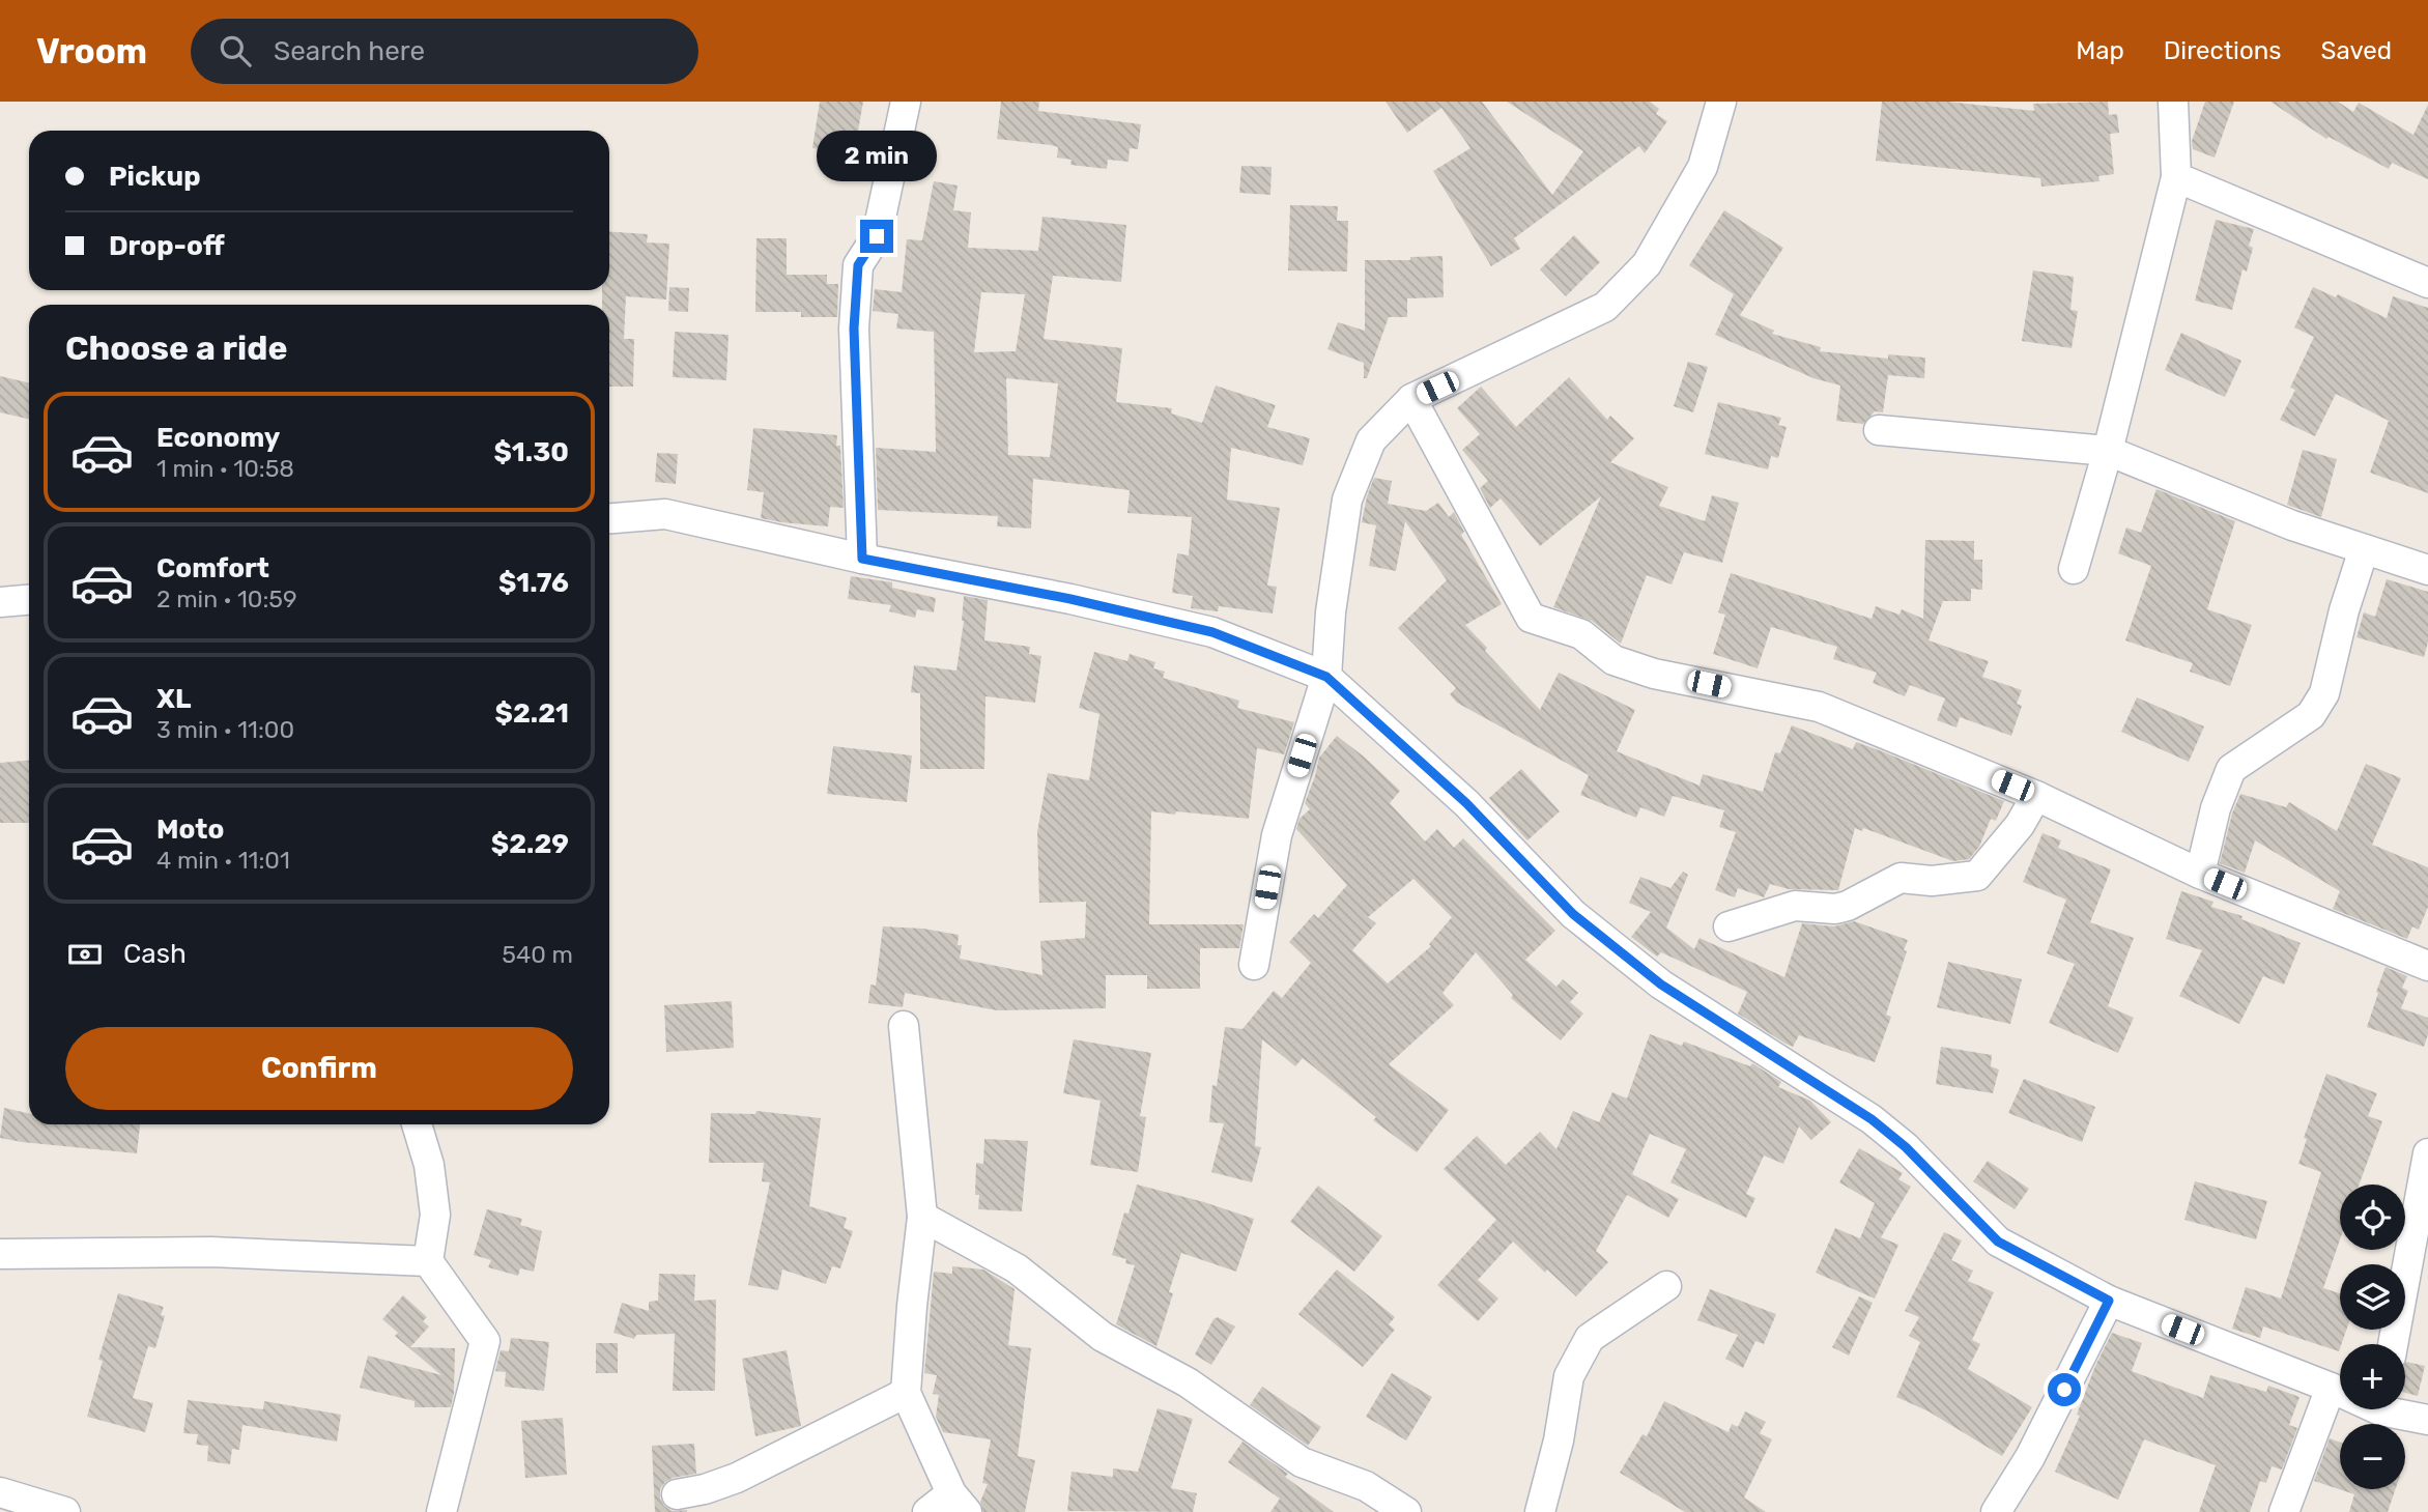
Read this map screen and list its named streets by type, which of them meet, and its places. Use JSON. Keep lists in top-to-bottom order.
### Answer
{
  "page": {
    "header": "Vroom",
    "search": "Search here",
    "nav": ["Map", "Directions", "Saved"],
    "bubble": "2 min",
    "banner": ["Pickup", "Drop-off"],
    "heading": "Choose a ride",
    "list": [
      {
        "name": "Economy",
        "note": "1 min · 10:58",
        "value": "$1.30"
      },
      {
        "name": "Comfort",
        "note": "2 min · 10:59",
        "value": "$1.76"
      },
      {
        "name": "XL",
        "note": "3 min · 11:00",
        "value": "$2.21"
      },
      {
        "name": "Moto",
        "note": "4 min · 11:01",
        "value": "$2.29"
      }
    ],
    "pay": ["Cash", "540 m"],
    "buttons": "Confirm",
    "map_buttons": ["+", "−"]
  }
}
